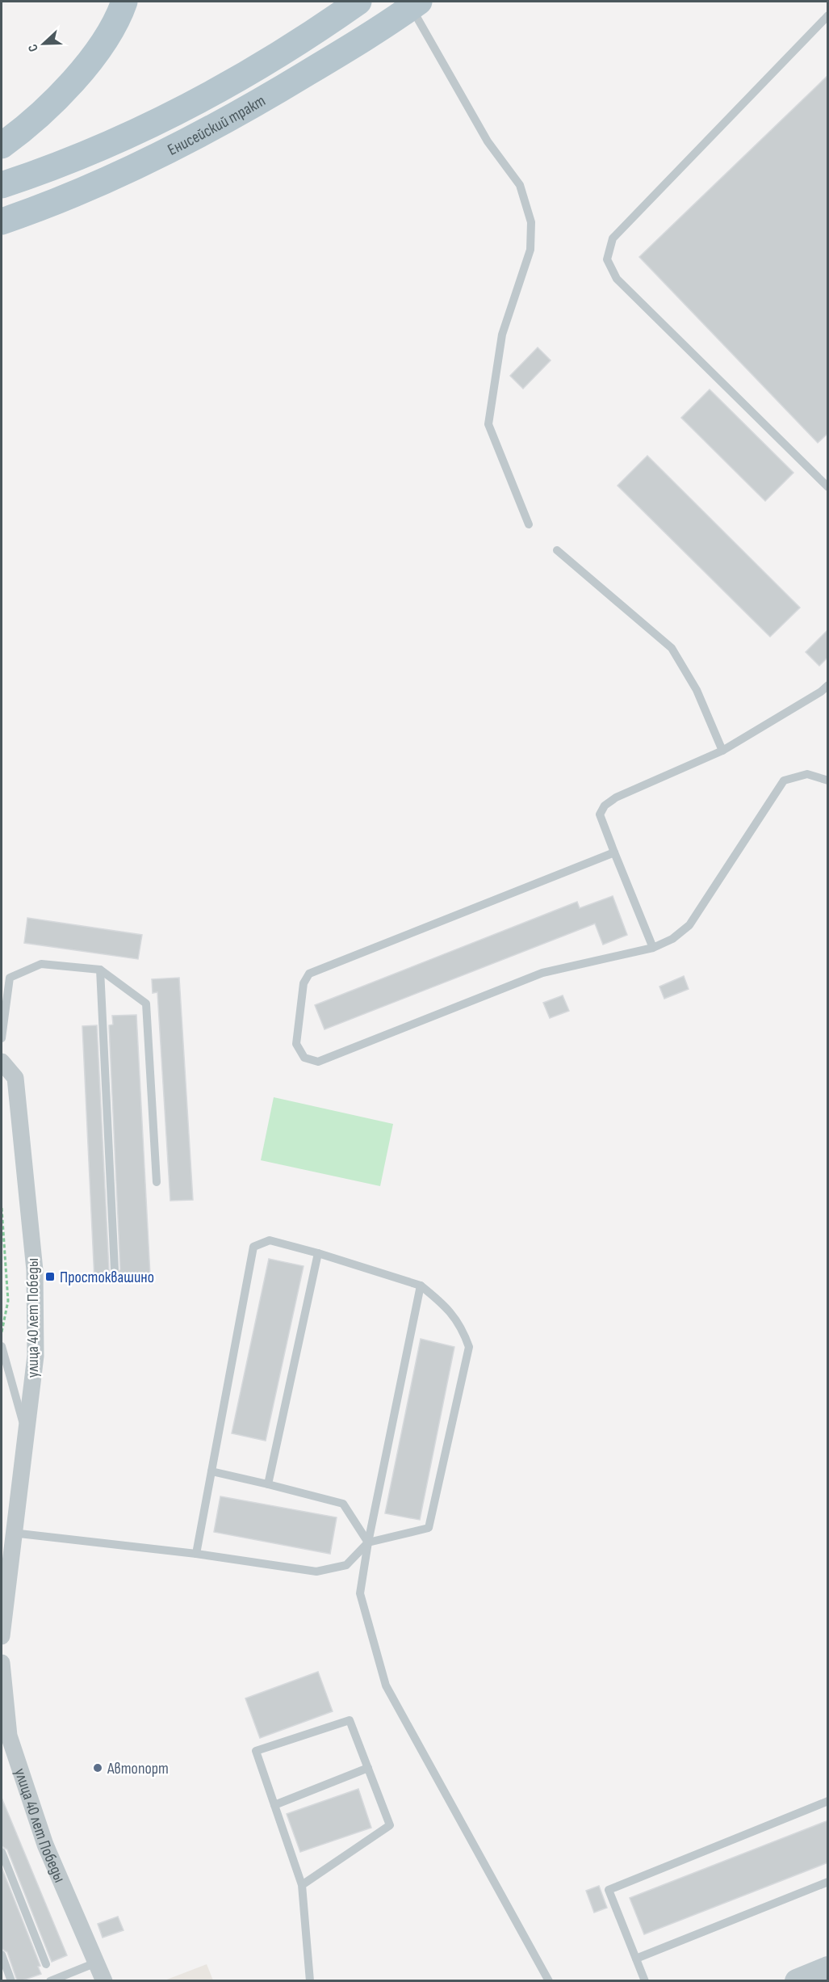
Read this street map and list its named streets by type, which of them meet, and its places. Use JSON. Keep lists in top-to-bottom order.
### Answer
{
  "streets": {
    "main road": ["Енисейский тракт"],
    "street": ["улица 40 лет Победы"]
  },
  "places": {
    "transit": ["Простоквашино"],
    "other": ["Автопорт"]
  },
  "north": "left"
}
